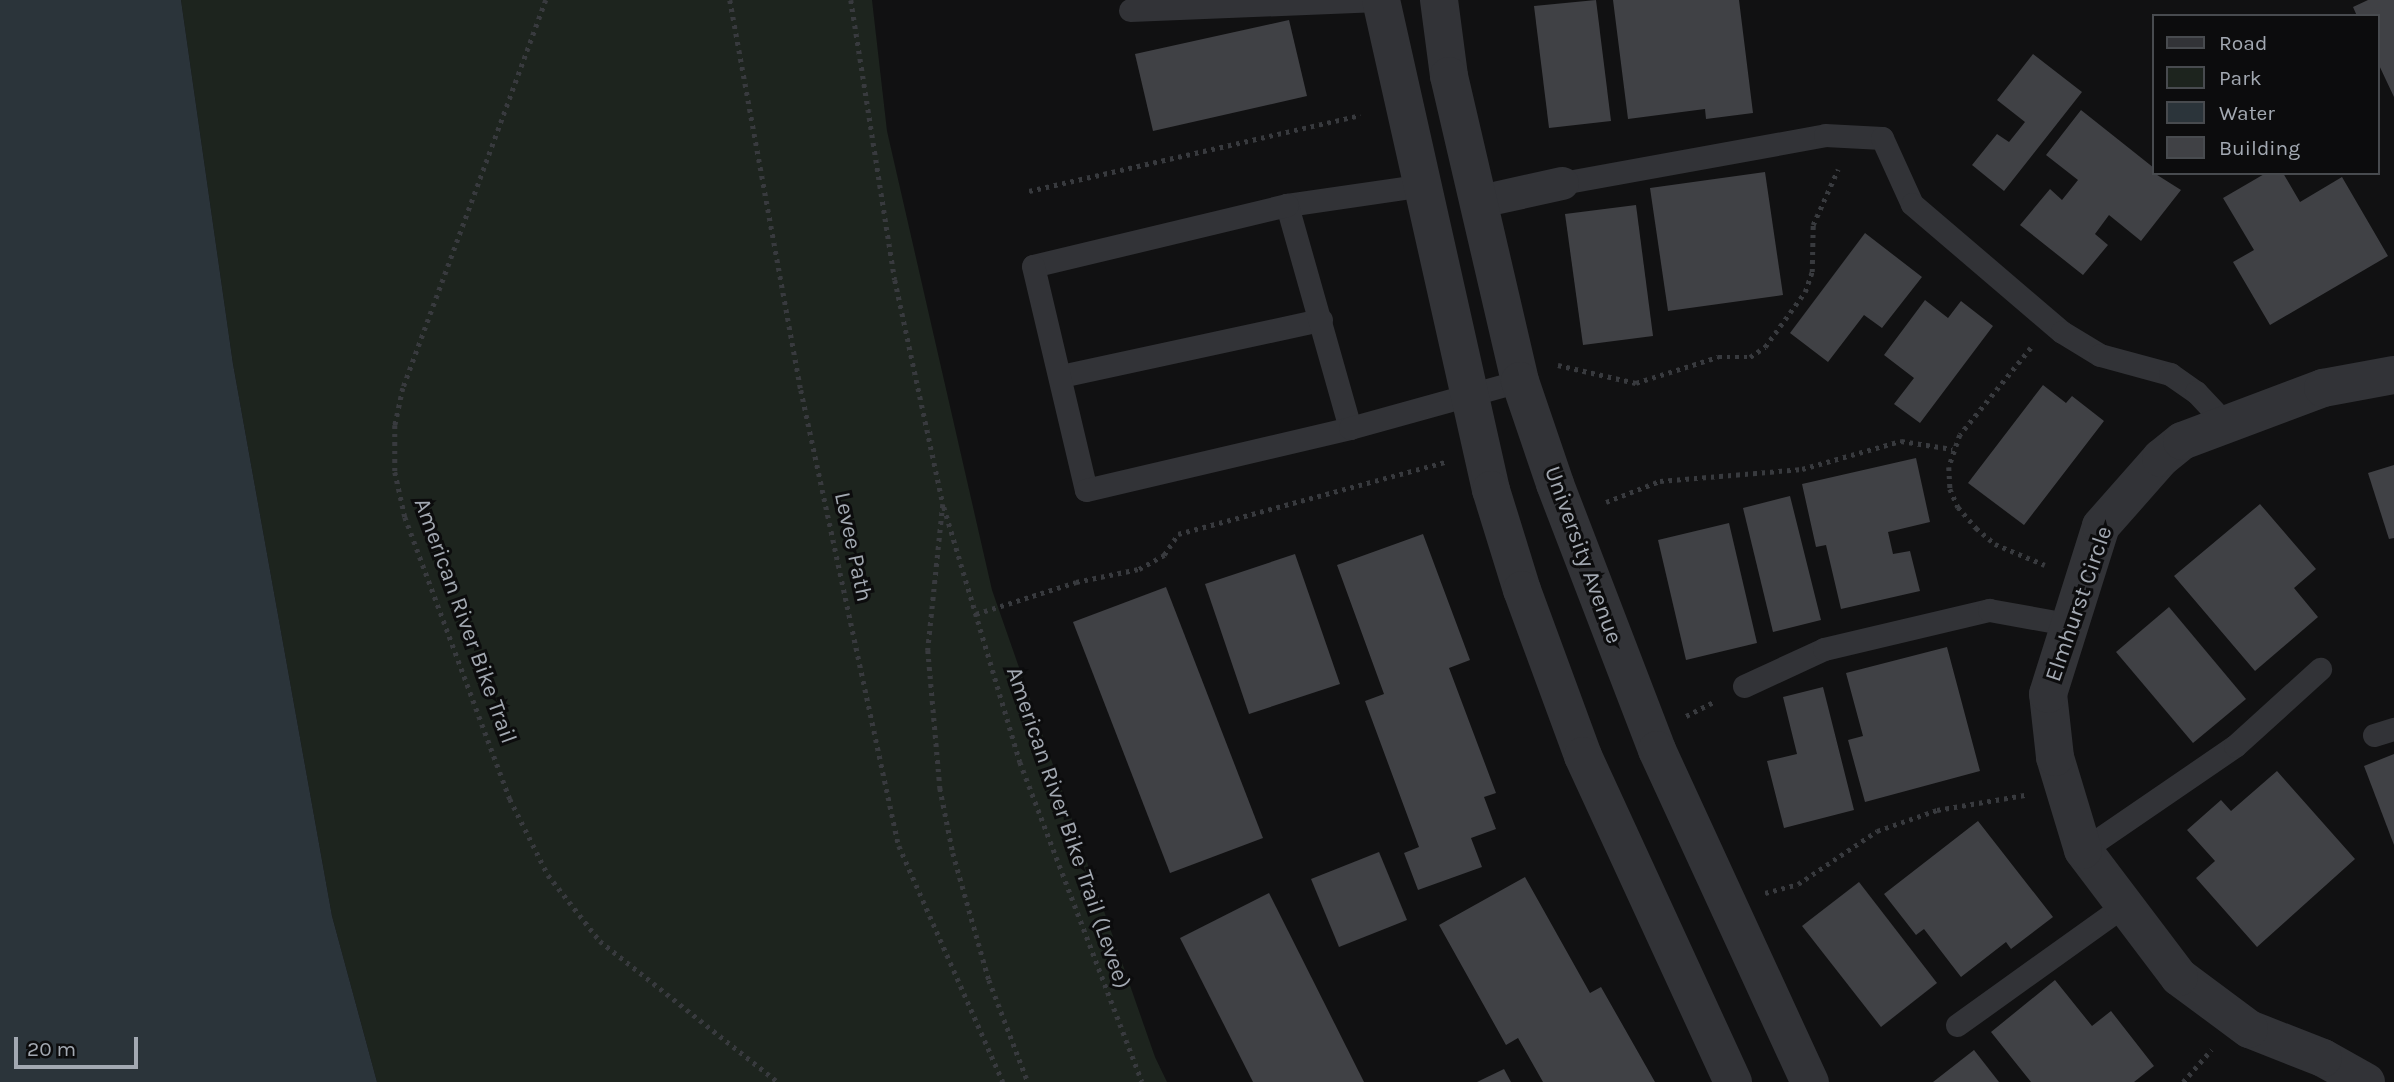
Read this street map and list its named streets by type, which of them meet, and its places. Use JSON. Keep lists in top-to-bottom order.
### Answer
{
  "streets": {
    "street": ["University Avenue", "Elmhurst Circle"],
    "path": ["Levee Path", "American River Bike Trail", "American River Bike Trail (Levee)"]
  },
  "legend": [
    "Road",
    "Park",
    "Water",
    "Building"
  ],
  "scale_bar": "20 m"
}
